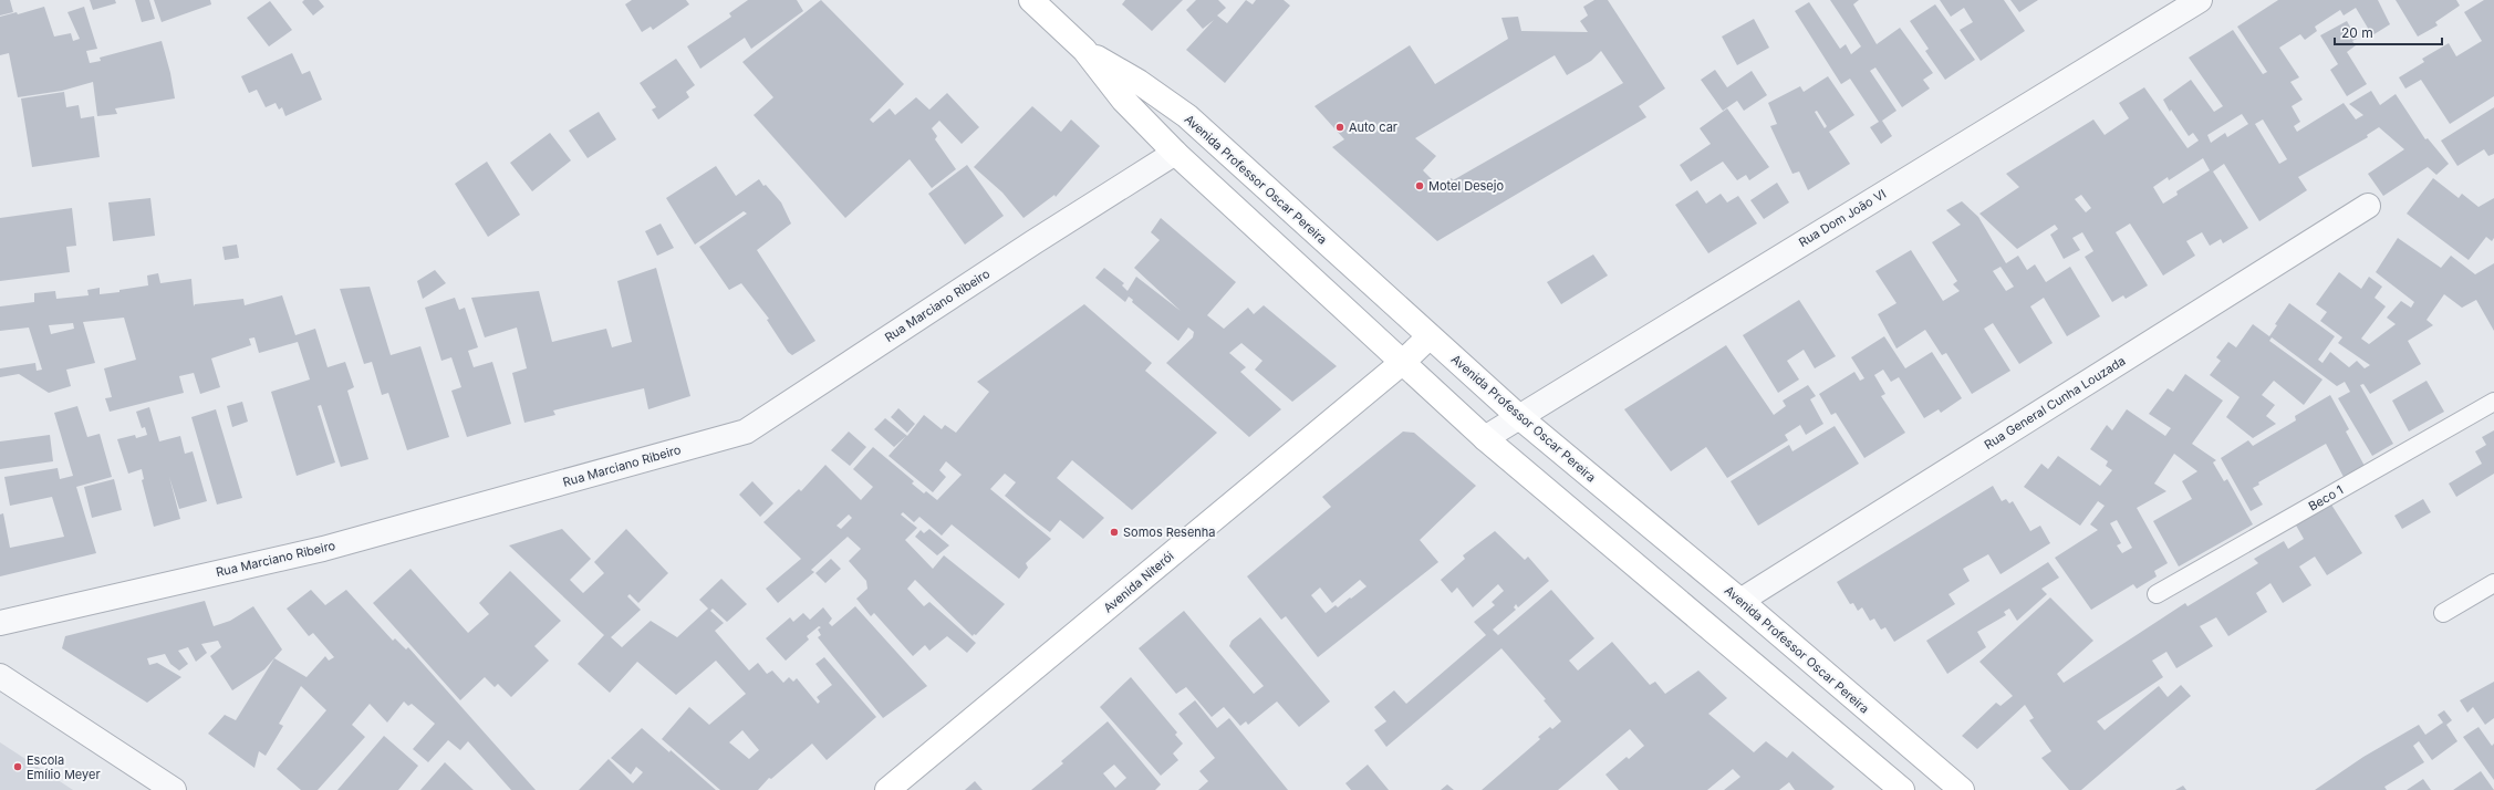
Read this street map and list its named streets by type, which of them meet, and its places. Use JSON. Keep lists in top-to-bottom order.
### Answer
{
  "streets": {
    "main road": ["Avenida Professor Oscar Pereira", "Avenida Niterói"],
    "street": ["Rua Dom João VI", "Rua Marciano Ribeiro", "Rua General Cunha Louzada"],
    "lane": ["Beco 1"]
  },
  "crossings": [
    ["Avenida Professor Oscar Pereira", "Rua Dom João VI"],
    ["Avenida Professor Oscar Pereira", "Rua Marciano Ribeiro"],
    ["Avenida Professor Oscar Pereira", "Rua General Cunha Louzada"],
    ["Avenida Professor Oscar Pereira", "Avenida Niterói"]
  ],
  "places": [
    "Auto car",
    "Motel Desejo",
    "Somos Resenha",
    "Escola Emílio Meyer"
  ],
  "scale_bar": "20 m"
}
